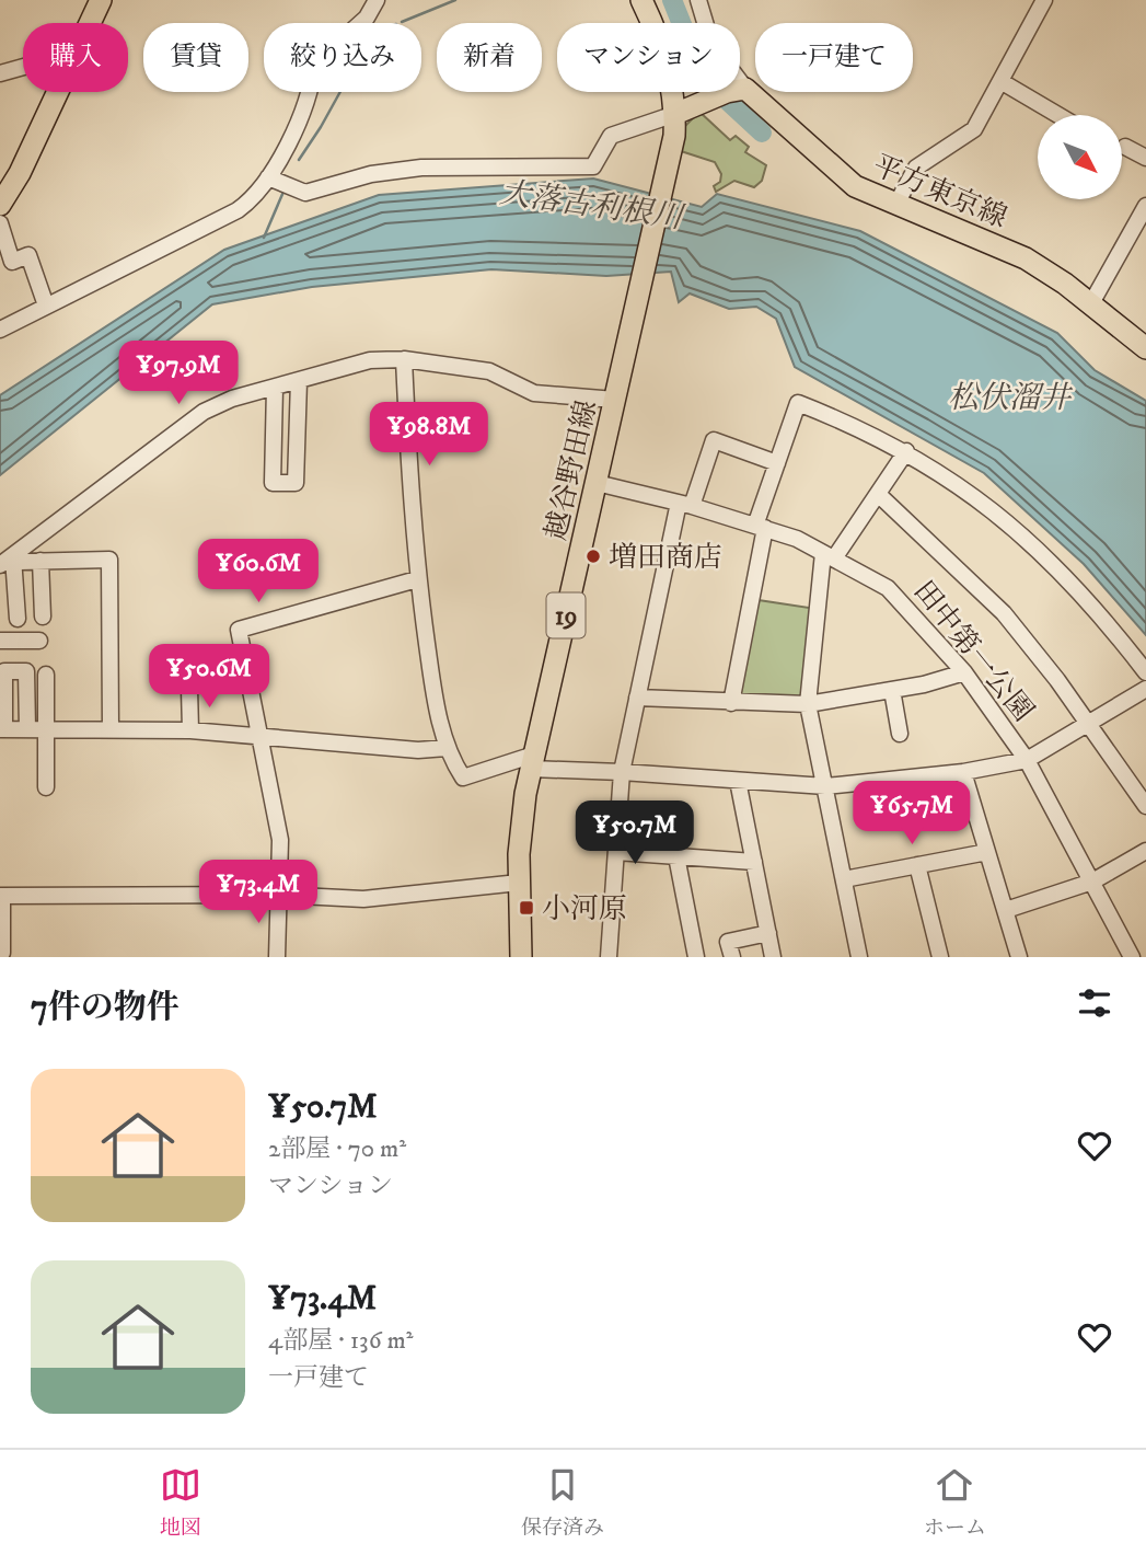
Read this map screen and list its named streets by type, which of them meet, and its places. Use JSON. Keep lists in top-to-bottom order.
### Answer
{
  "streets": {
    "main road": ["平方東京線", "越谷野田線", "19"],
    "street": ["田中第一公園"]
  },
  "crossings": [
    ["越谷野田線", "田中第一公園"]
  ],
  "water": ["大落古利根川", "松伏溜井"],
  "places": {
    "other": ["増田商店"],
    "transit": ["小河原"]
  },
  "north": "bottom right",
  "page": {
    "chip": [
      "購入",
      "賃貸",
      "絞り込み",
      "新着",
      "マンション",
      "一戸建て"
    ],
    "price": [
      "¥97.9M",
      "¥98.8M",
      "¥60.6M",
      "¥50.6M",
      "¥65.7M",
      "¥50.7M",
      "¥73.4M"
    ],
    "heading": "7件の物件",
    "list": [
      {
        "name": "¥50.7M",
        "note": "2部屋 · 70 m² · マンション"
      },
      {
        "name": "¥73.4M",
        "note": "4部屋 · 136 m² · 一戸建て"
      }
    ],
    "tabs": ["地図", "保存済み", "ホーム"]
  }
}
